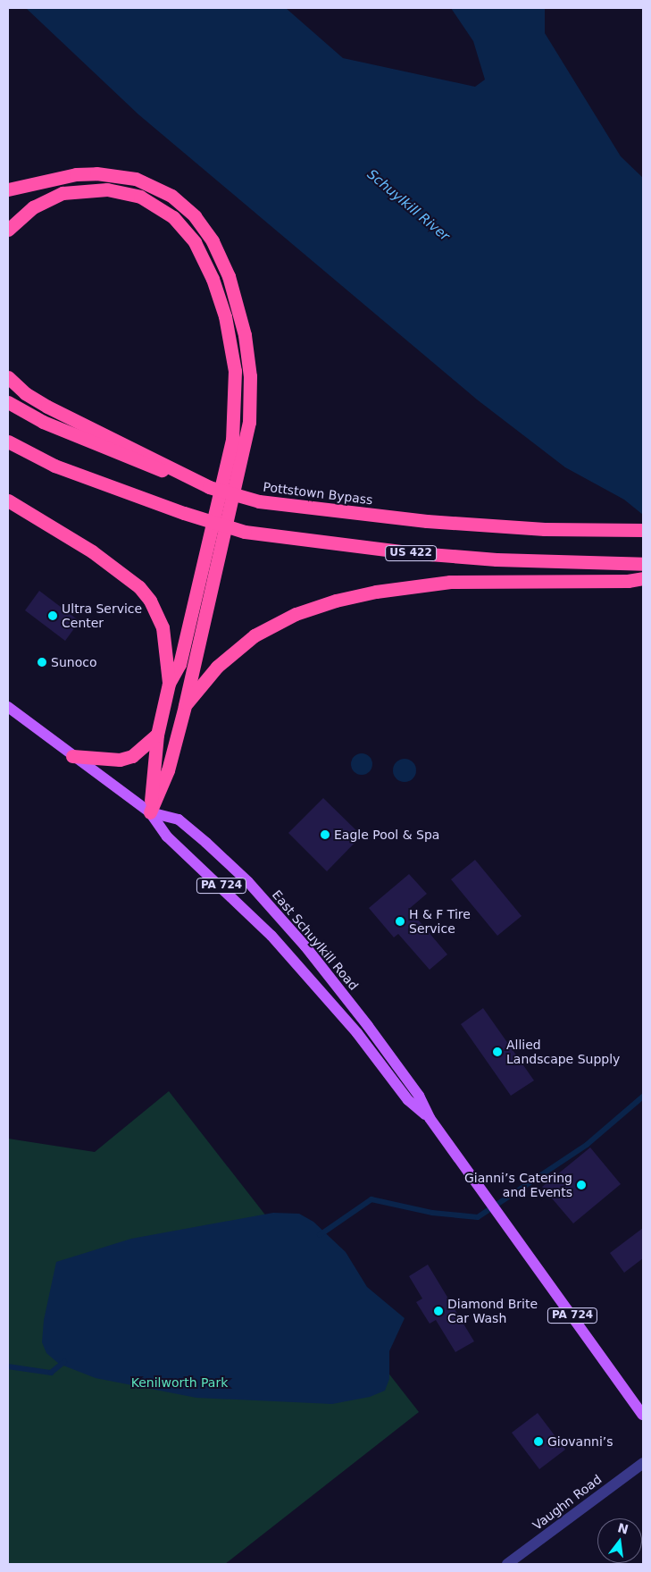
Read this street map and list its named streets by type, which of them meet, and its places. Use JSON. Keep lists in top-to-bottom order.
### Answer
{
  "streets": {
    "highway": ["Pottstown Bypass", "US 422"],
    "main road": ["PA 724", "East Schuylkill Road"],
    "street": ["Vaughn Road"]
  },
  "water": ["Schuylkill River"],
  "parks": ["Kenilworth Park"],
  "places": [
    "Ultra Service Center",
    "Sunoco",
    "Eagle Pool & Spa",
    "H & F Tire Service",
    "Allied Landscape Supply",
    "Gianni’s Catering and Events",
    "Diamond Brite Car Wash",
    "Giovanni’s"
  ],
  "north": "top"
}
